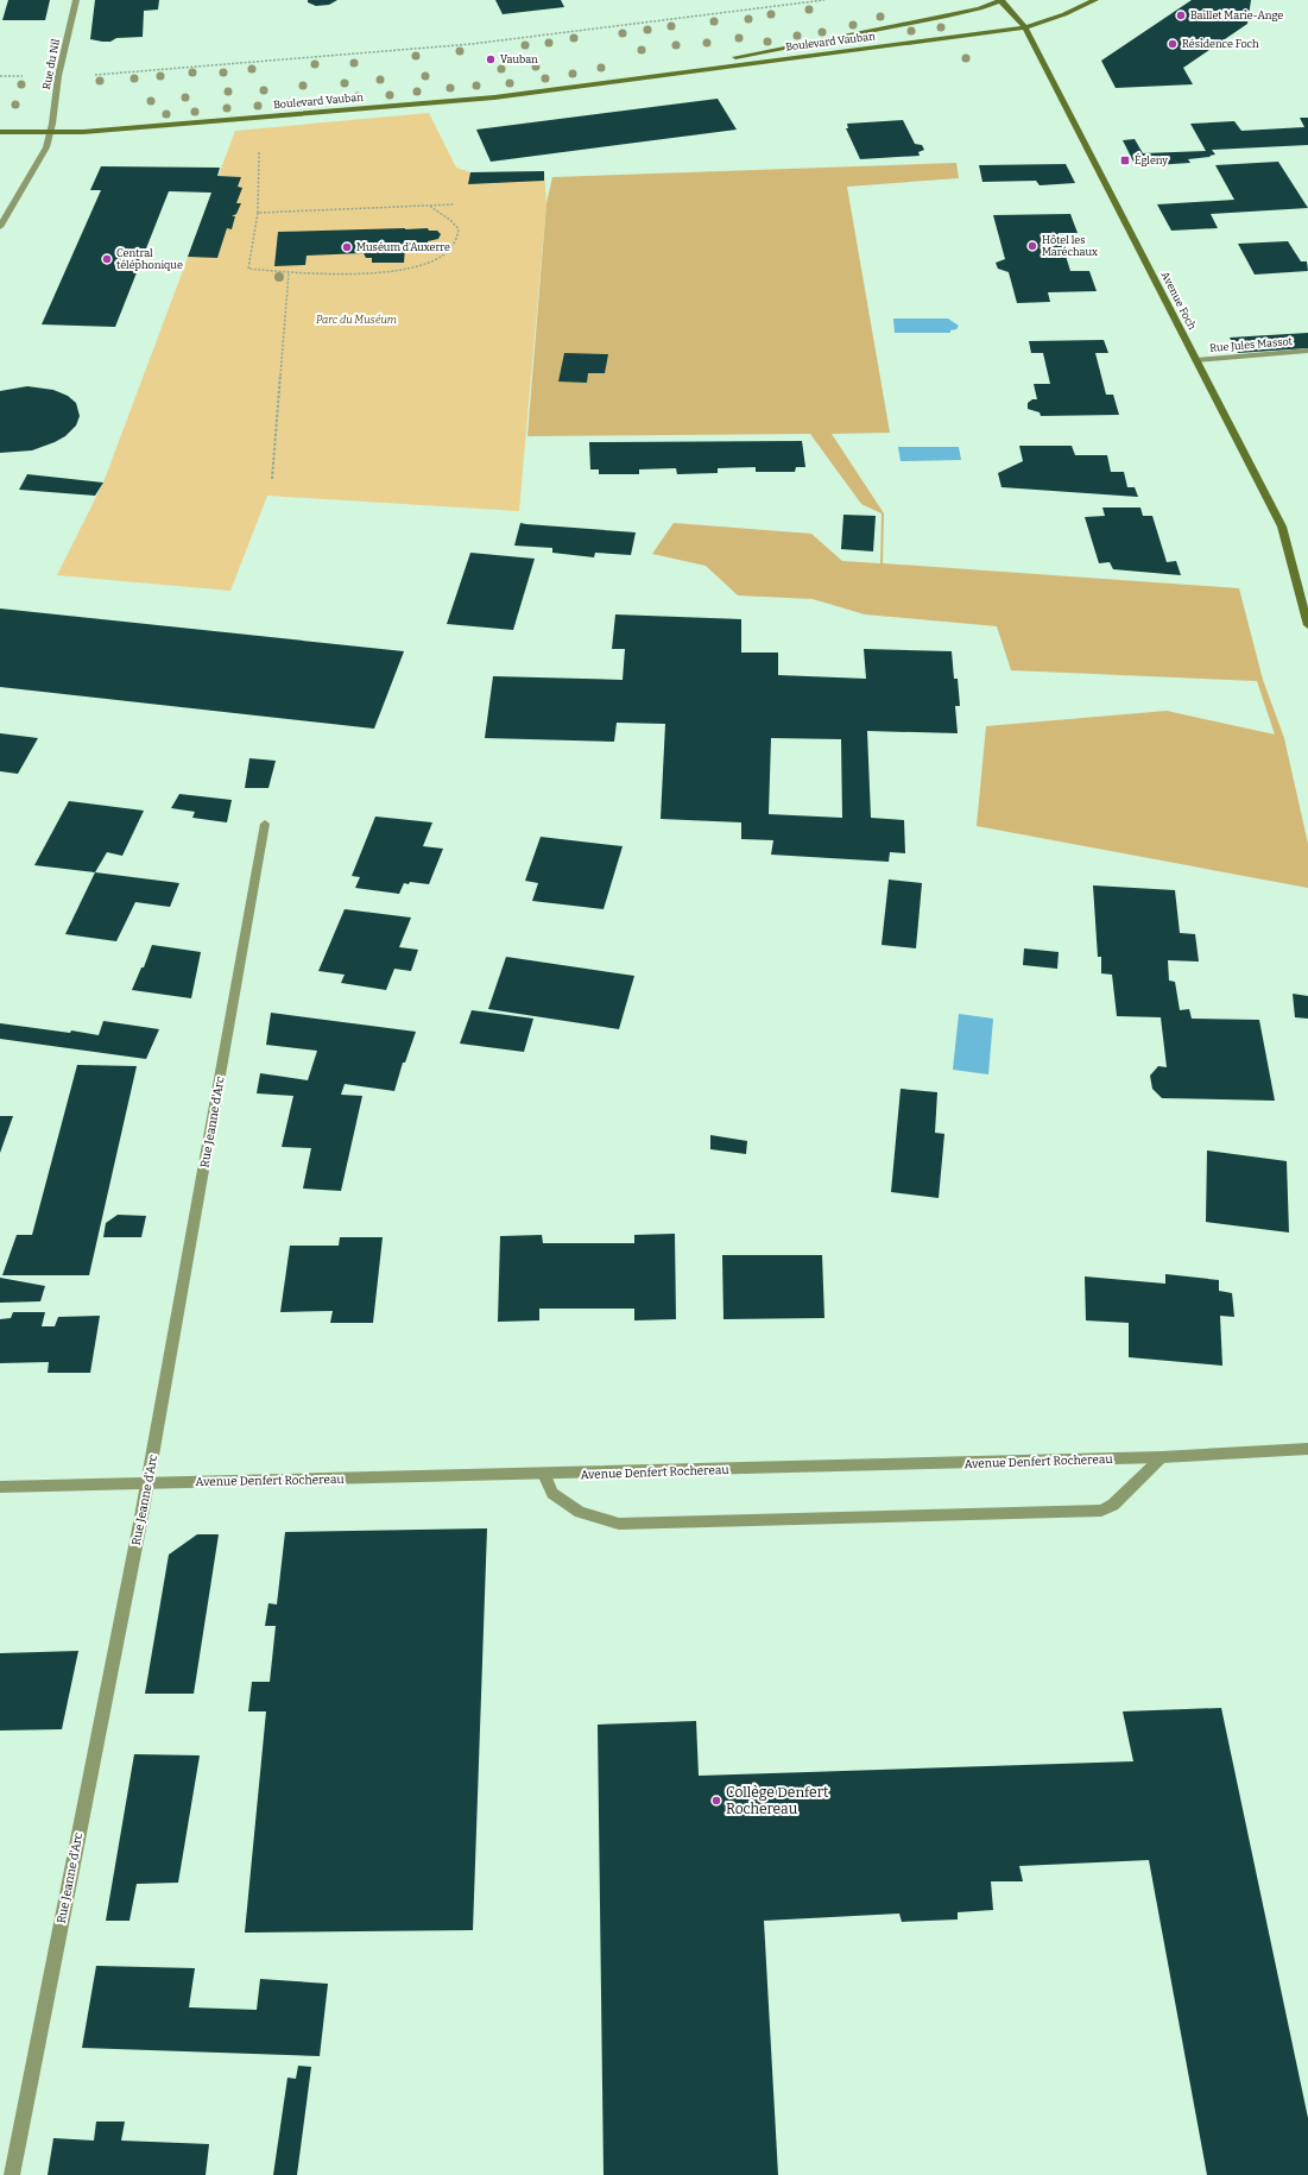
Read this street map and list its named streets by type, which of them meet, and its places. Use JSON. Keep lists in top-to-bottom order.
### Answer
{
  "streets": {
    "main road": ["Boulevard Vauban", "Avenue Foch"],
    "street": [
      "Rue du Nil",
      "Rue Jules Massot",
      "Rue Jeanne d'Arc",
      "Avenue Denfert Rochereau"
    ]
  },
  "crossings": [
    ["Boulevard Vauban", "Rue du Nil"],
    ["Boulevard Vauban", "Avenue Foch"],
    ["Avenue Foch", "Rue Jules Massot"],
    ["Rue Jeanne d'Arc", "Avenue Denfert Rochereau"]
  ],
  "parks": ["Parc du Muséum"],
  "places": {
    "other": [
      "Baillet Marie-Ange",
      "Résidence Foch",
      "Vauban",
      "Hôtel les Maréchaux",
      "Muséum d'Auxerre",
      "Central téléphonique",
      "Collège Denfert Rochereau"
    ],
    "transit": ["Égleny"]
  }
}
